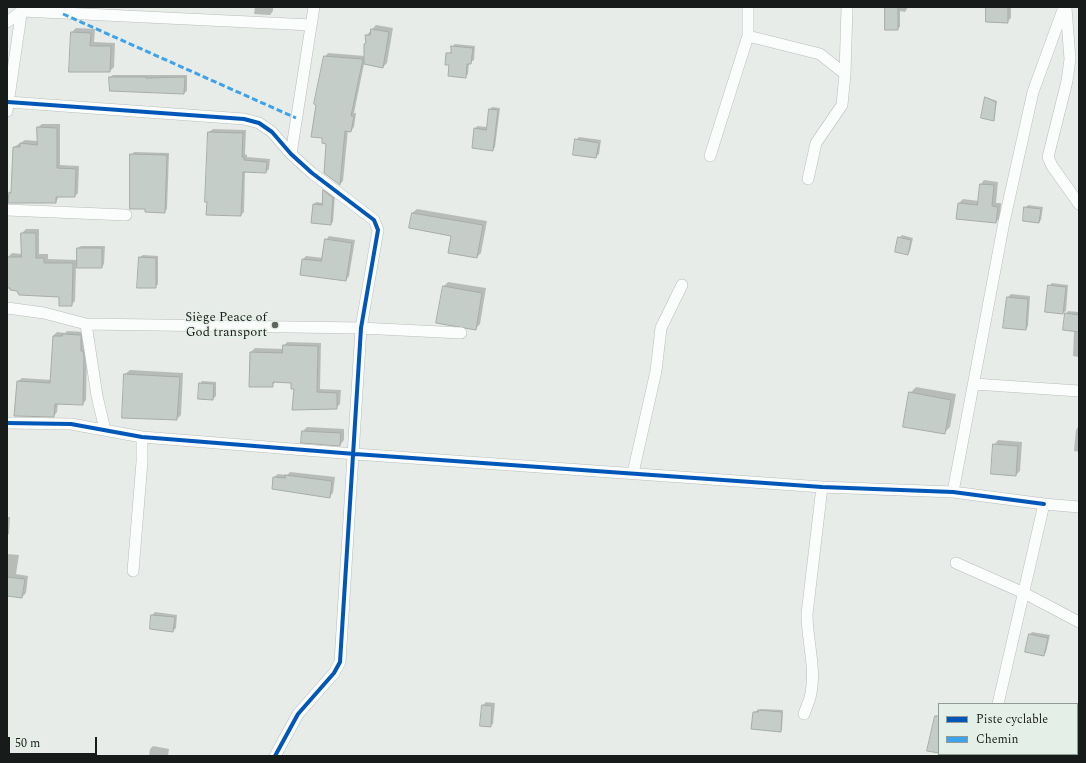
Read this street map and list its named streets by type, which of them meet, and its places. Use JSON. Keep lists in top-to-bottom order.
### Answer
{
  "places": ["Siège Peace of God transport"],
  "legend": ["Piste cyclable", "Chemin"],
  "scale_bar": "50 m"
}
